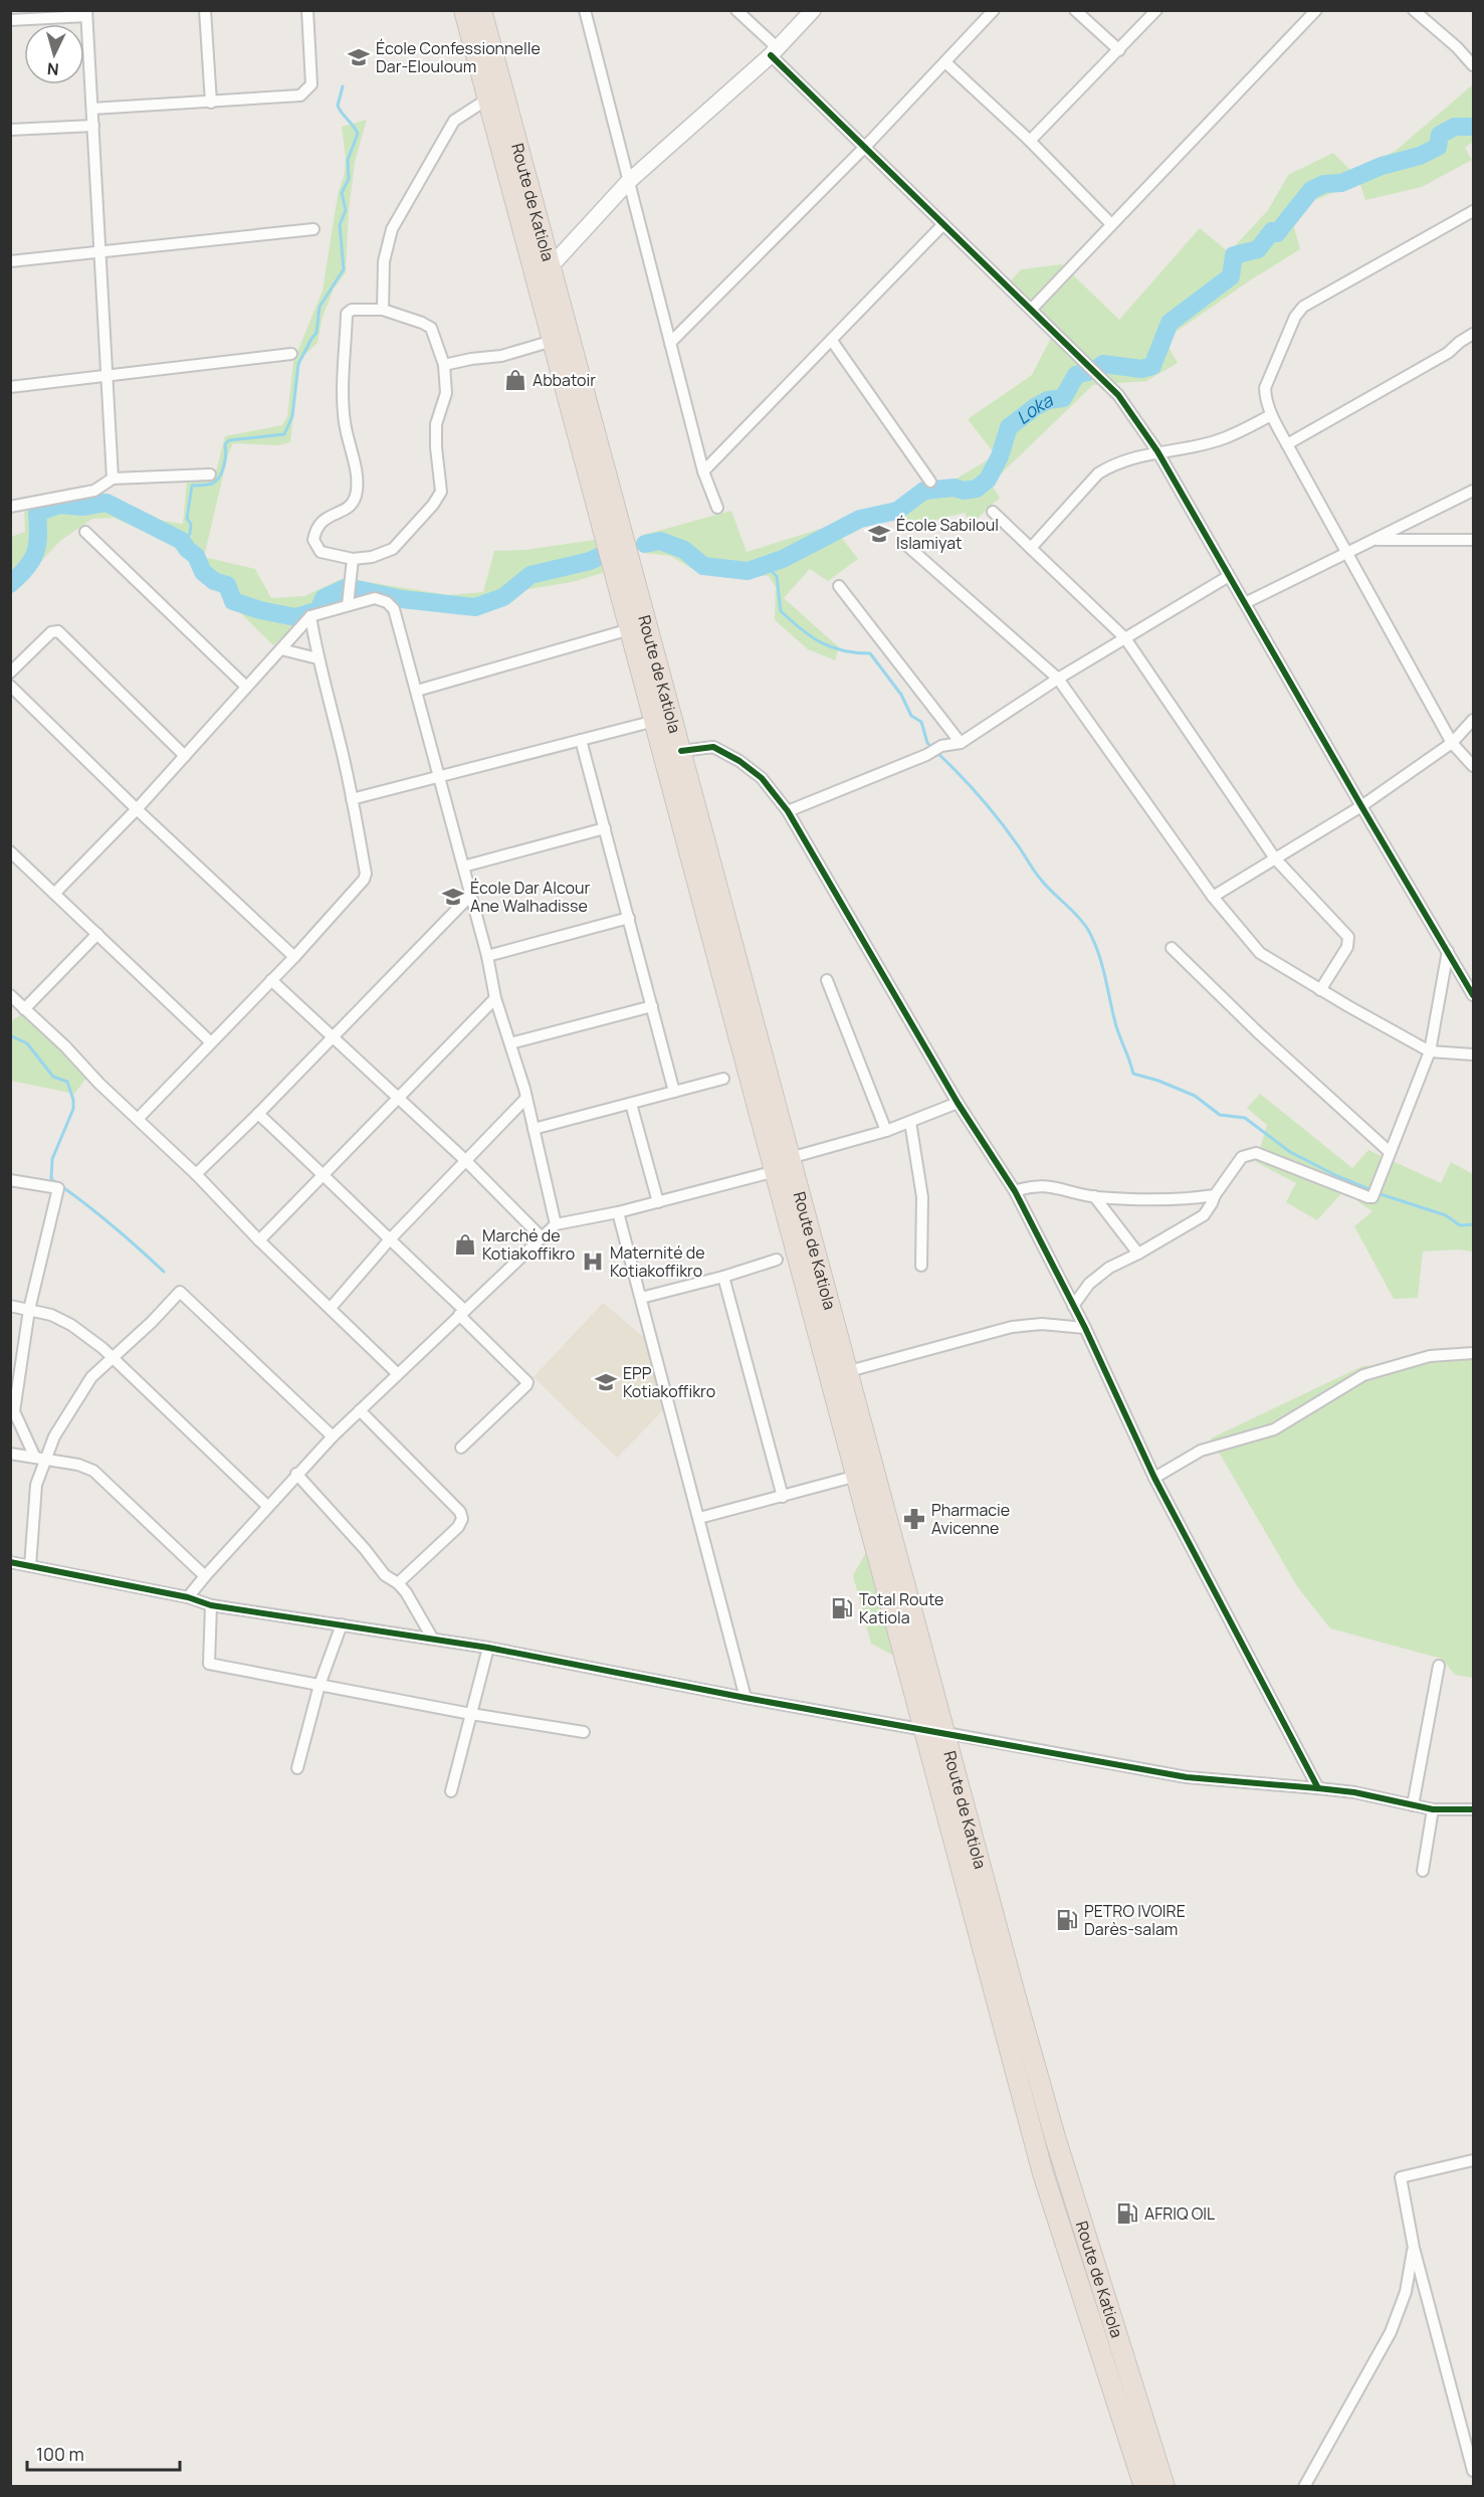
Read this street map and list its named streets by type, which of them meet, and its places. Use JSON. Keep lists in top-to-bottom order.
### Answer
{
  "streets": {
    "highway": ["Route de Katiola"]
  },
  "water": ["Loka"],
  "places": {
    "school or university": [
      "École Confessionnelle Dar-Elouloum",
      "École Sabiloul Islamiyat",
      "École Dar Alcour Ane Walhadisse",
      "EPP Kotiakoffikro"
    ],
    "shop": ["Abbatoir", "Marché de Kotiakoffikro"],
    "hospital": ["Maternité de Kotiakoffikro"],
    "pharmacy": ["Pharmacie Avicenne"],
    "fuel station": ["Total Route Katiola", "PETRO IVOIRE Darès-salam", "AFRIQ OIL"]
  },
  "scale_bar": "100 m",
  "north": "bottom"
}
